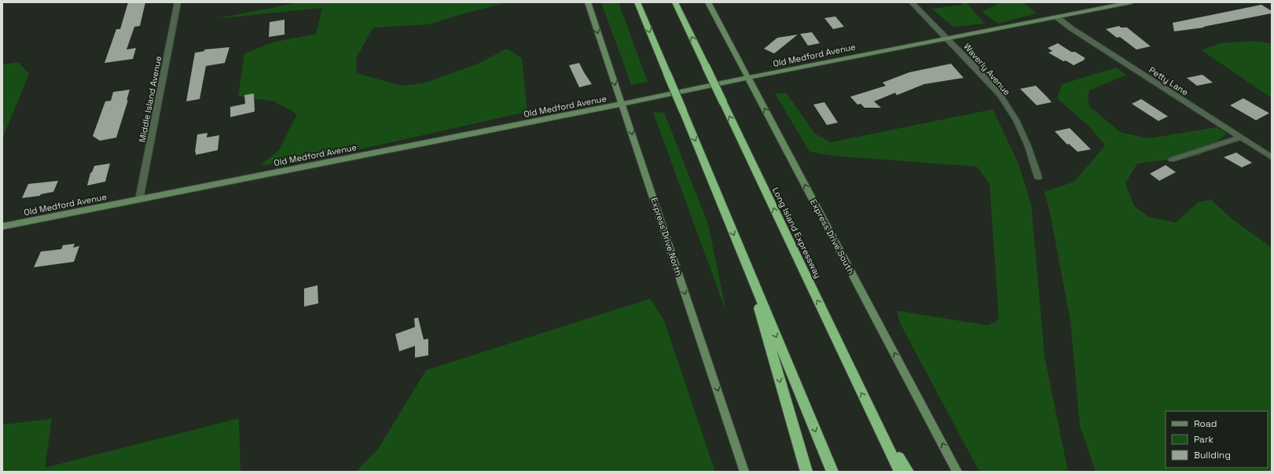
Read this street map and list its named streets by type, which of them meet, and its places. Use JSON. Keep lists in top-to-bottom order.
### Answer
{
  "streets": {
    "highway": ["Long Island Expressway"],
    "street": [
      "Old Medford Avenue",
      "Waverly Avenue",
      "Petty Lane",
      "Middle Island Avenue",
      "Express Drive North",
      "Express Drive South"
    ]
  },
  "crossings": [
    ["Old Medford Avenue", "Waverly Avenue"],
    ["Old Medford Avenue", "Petty Lane"],
    ["Old Medford Avenue", "Middle Island Avenue"],
    ["Old Medford Avenue", "Express Drive North"],
    ["Old Medford Avenue", "Express Drive South"]
  ],
  "one_way": ["Express Drive North", "Express Drive South"],
  "legend": ["Road", "Park", "Building"]
}
